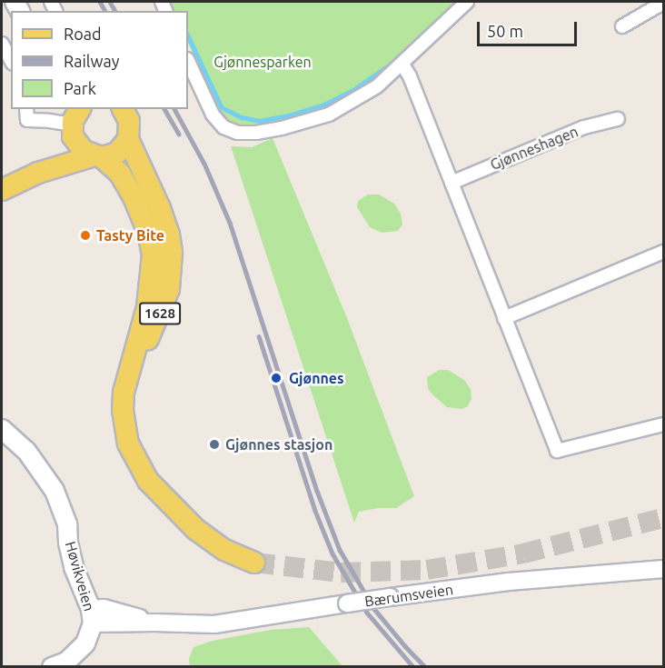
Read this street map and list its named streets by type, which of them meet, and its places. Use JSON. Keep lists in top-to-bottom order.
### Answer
{
  "streets": {
    "main road": ["1628", "Høvikveien"],
    "street": ["Gjønneshagen", "Bærumsveien"]
  },
  "crossings": [
    ["Høvikveien", "Bærumsveien"]
  ],
  "parks": ["Gjønnesparken"],
  "places": ["Tasty Bite", "Gjønnes", "Gjønnes stasjon"],
  "legend": ["Road", "Railway", "Park"],
  "scale_bar": "50 m"
}
